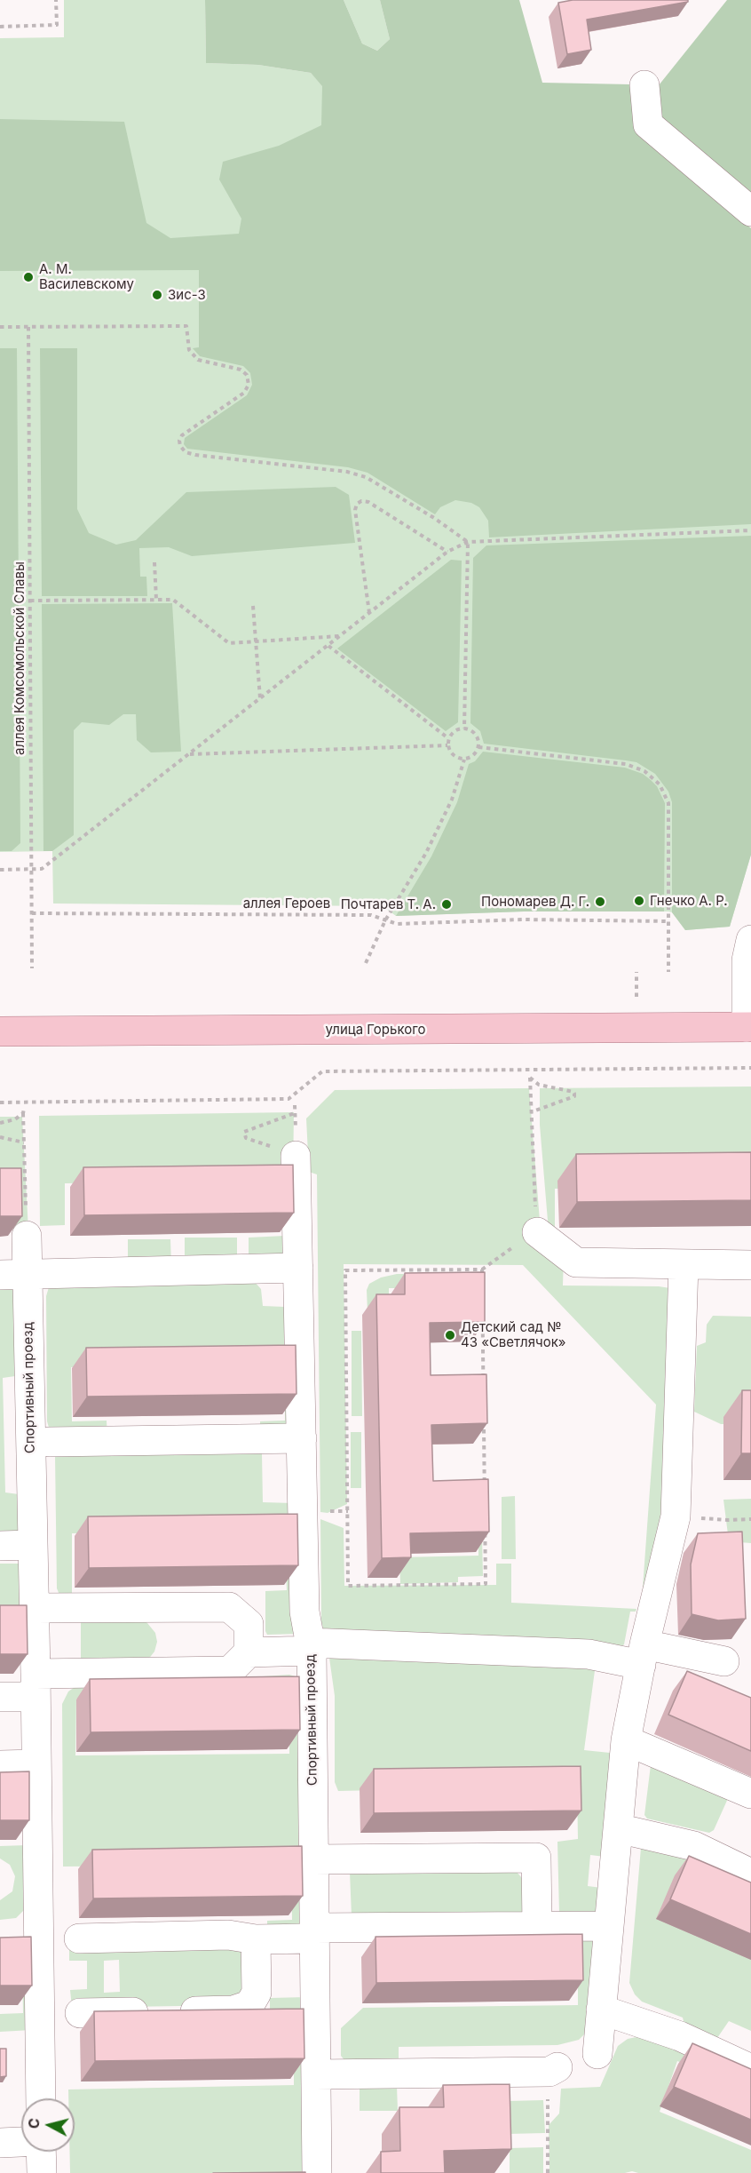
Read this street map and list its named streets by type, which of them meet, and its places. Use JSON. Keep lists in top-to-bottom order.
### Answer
{
  "streets": {
    "main road": ["улица Горького"],
    "street": ["Спортивный проезд"],
    "path": ["аллея Комсомольской Славы", "аллея Героев"]
  },
  "crossings": [
    ["аллея Комсомольской Славы", "аллея Героев"]
  ],
  "places": [
    "А. М. Василевскому",
    "Зис-3",
    "Гнечко А. Р.",
    "Пономарев Д. Г.",
    "Почтарев Т. А.",
    "Детский сад № 43 «Светлячок»"
  ],
  "north": "left"
}
